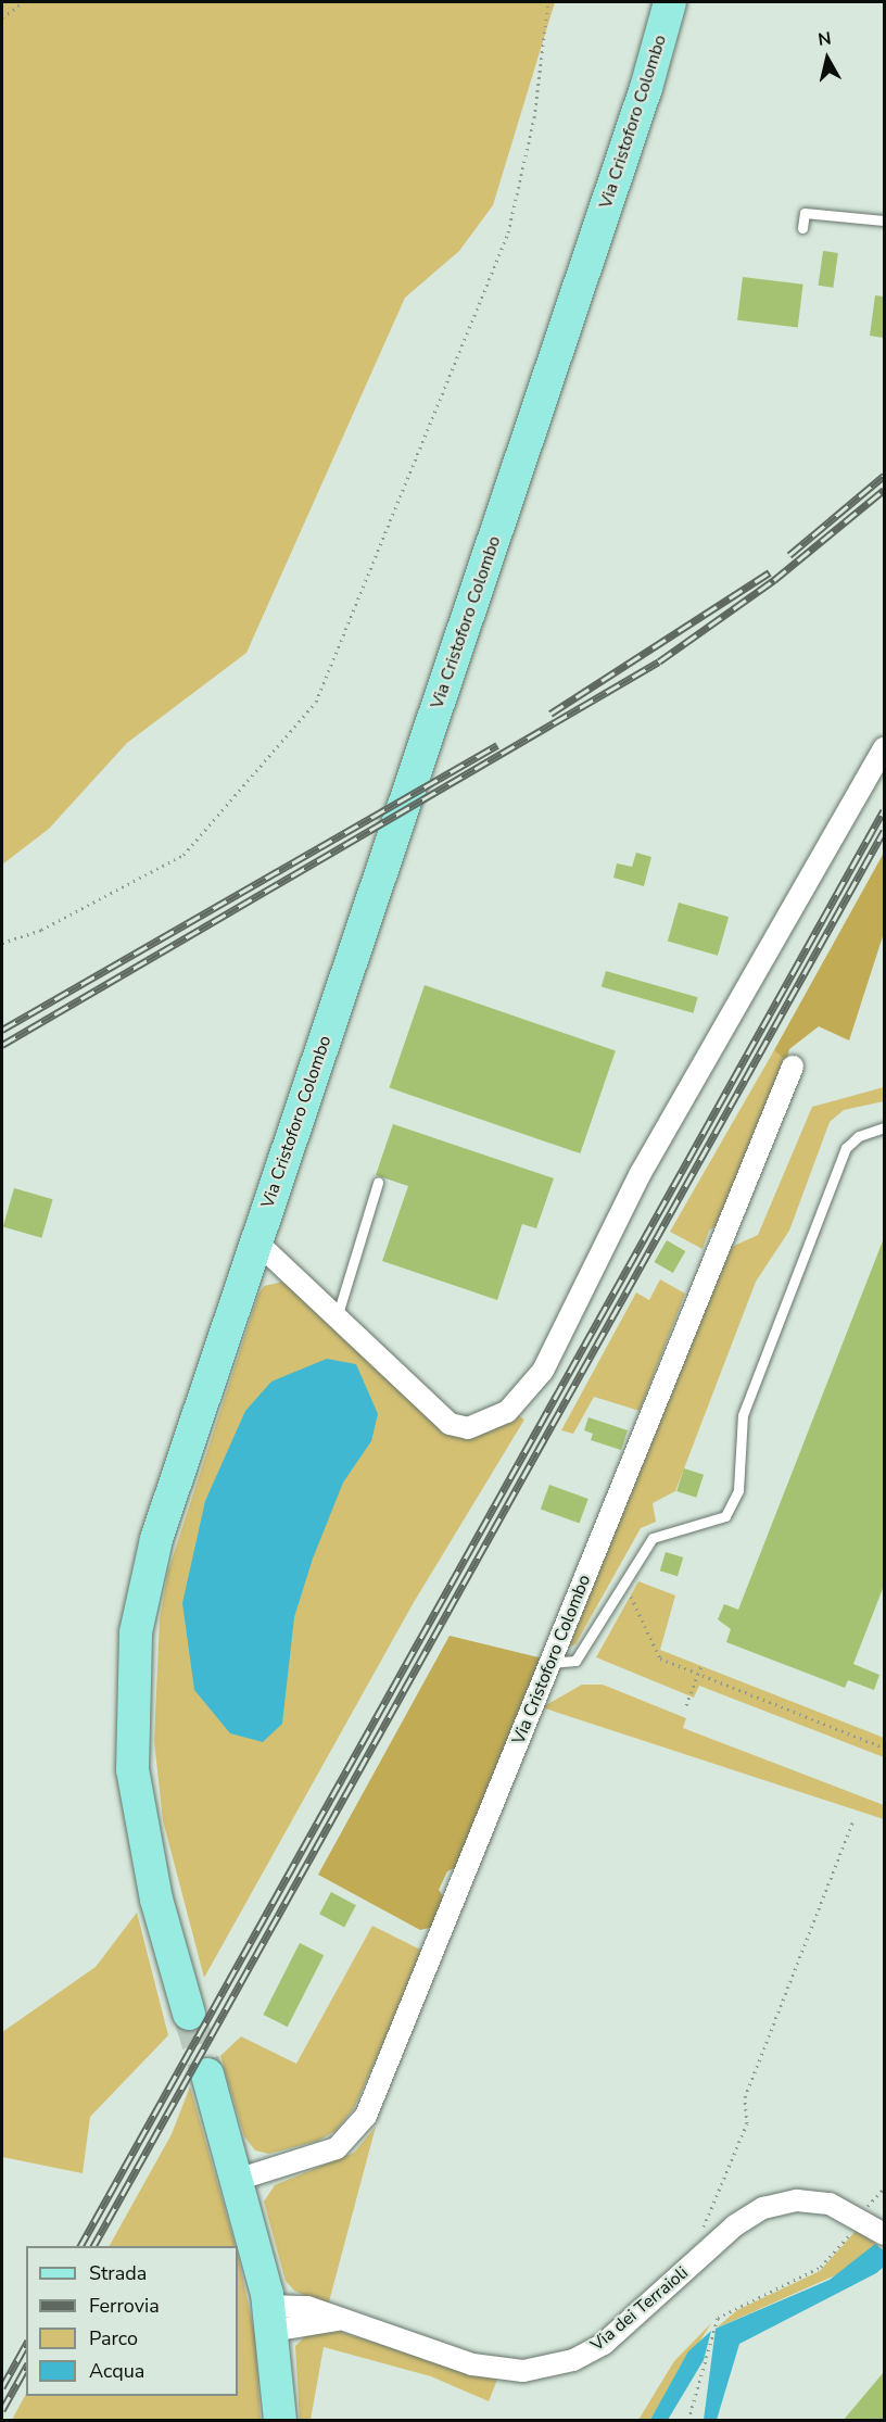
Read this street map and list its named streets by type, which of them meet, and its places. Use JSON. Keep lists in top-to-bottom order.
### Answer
{
  "streets": {
    "main road": ["Via Cristoforo Colombo"],
    "street": ["Via dei Terraioli"]
  },
  "legend": [
    "Strada",
    "Ferrovia",
    "Parco",
    "Acqua"
  ],
  "north": "top"
}
